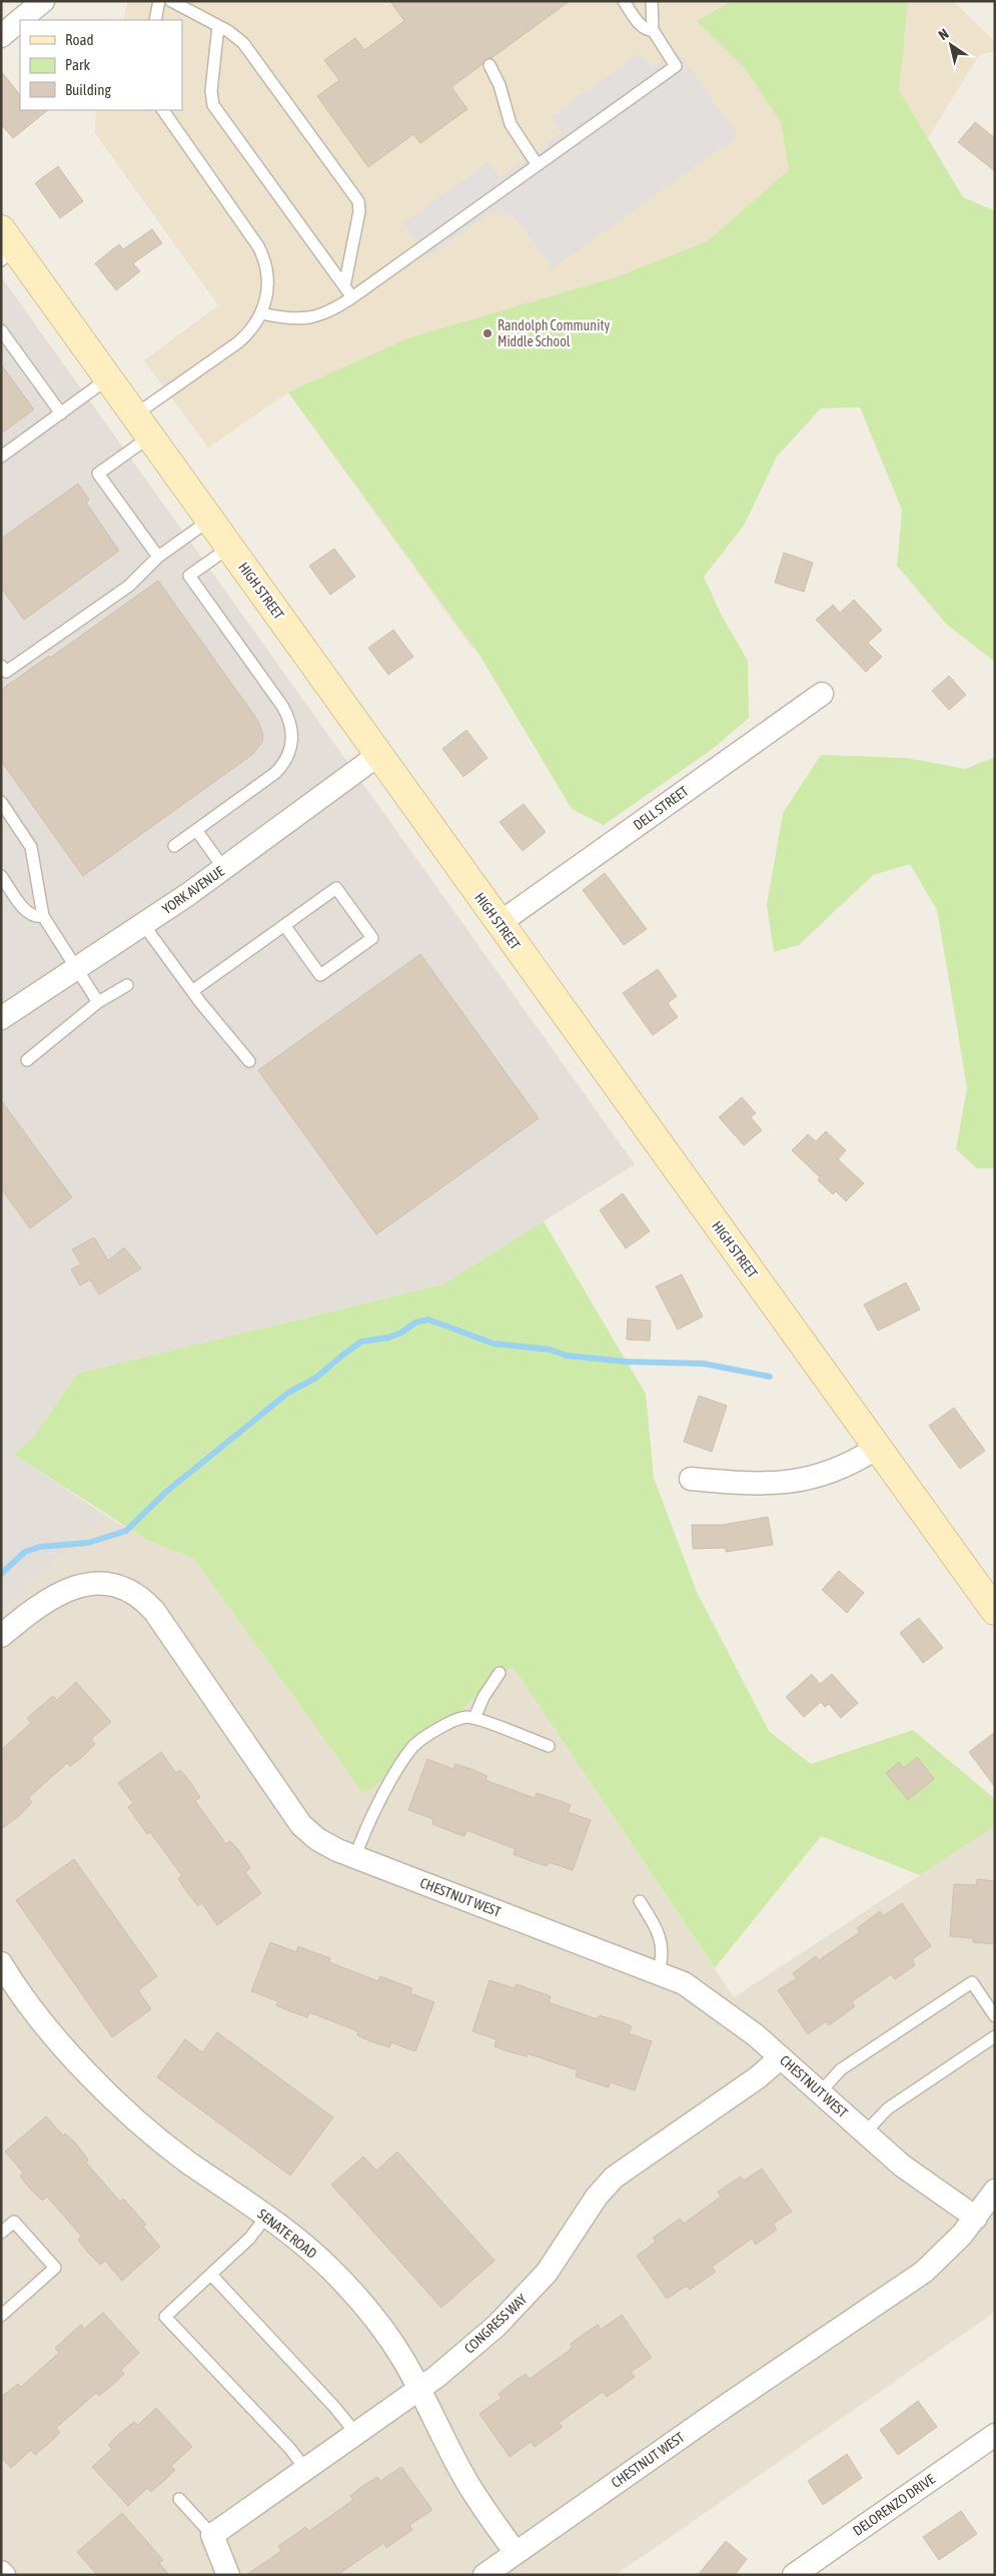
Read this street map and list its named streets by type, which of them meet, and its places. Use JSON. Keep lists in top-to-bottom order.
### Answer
{
  "streets": {
    "main road": ["HIGH STREET"],
    "street": [
      "DELL STREET",
      "YORK AVENUE",
      "CHESTNUT WEST",
      "SENATE ROAD",
      "CONGRESS WAY",
      "DELORENZO DRIVE"
    ]
  },
  "crossings": [
    ["HIGH STREET", "DELL STREET"],
    ["HIGH STREET", "YORK AVENUE"],
    ["CHESTNUT WEST", "SENATE ROAD"],
    ["CHESTNUT WEST", "CONGRESS WAY"],
    ["SENATE ROAD", "CONGRESS WAY"]
  ],
  "places": ["Randolph Community Middle School"],
  "legend": ["Road", "Park", "Building"],
  "north": "top left"
}
